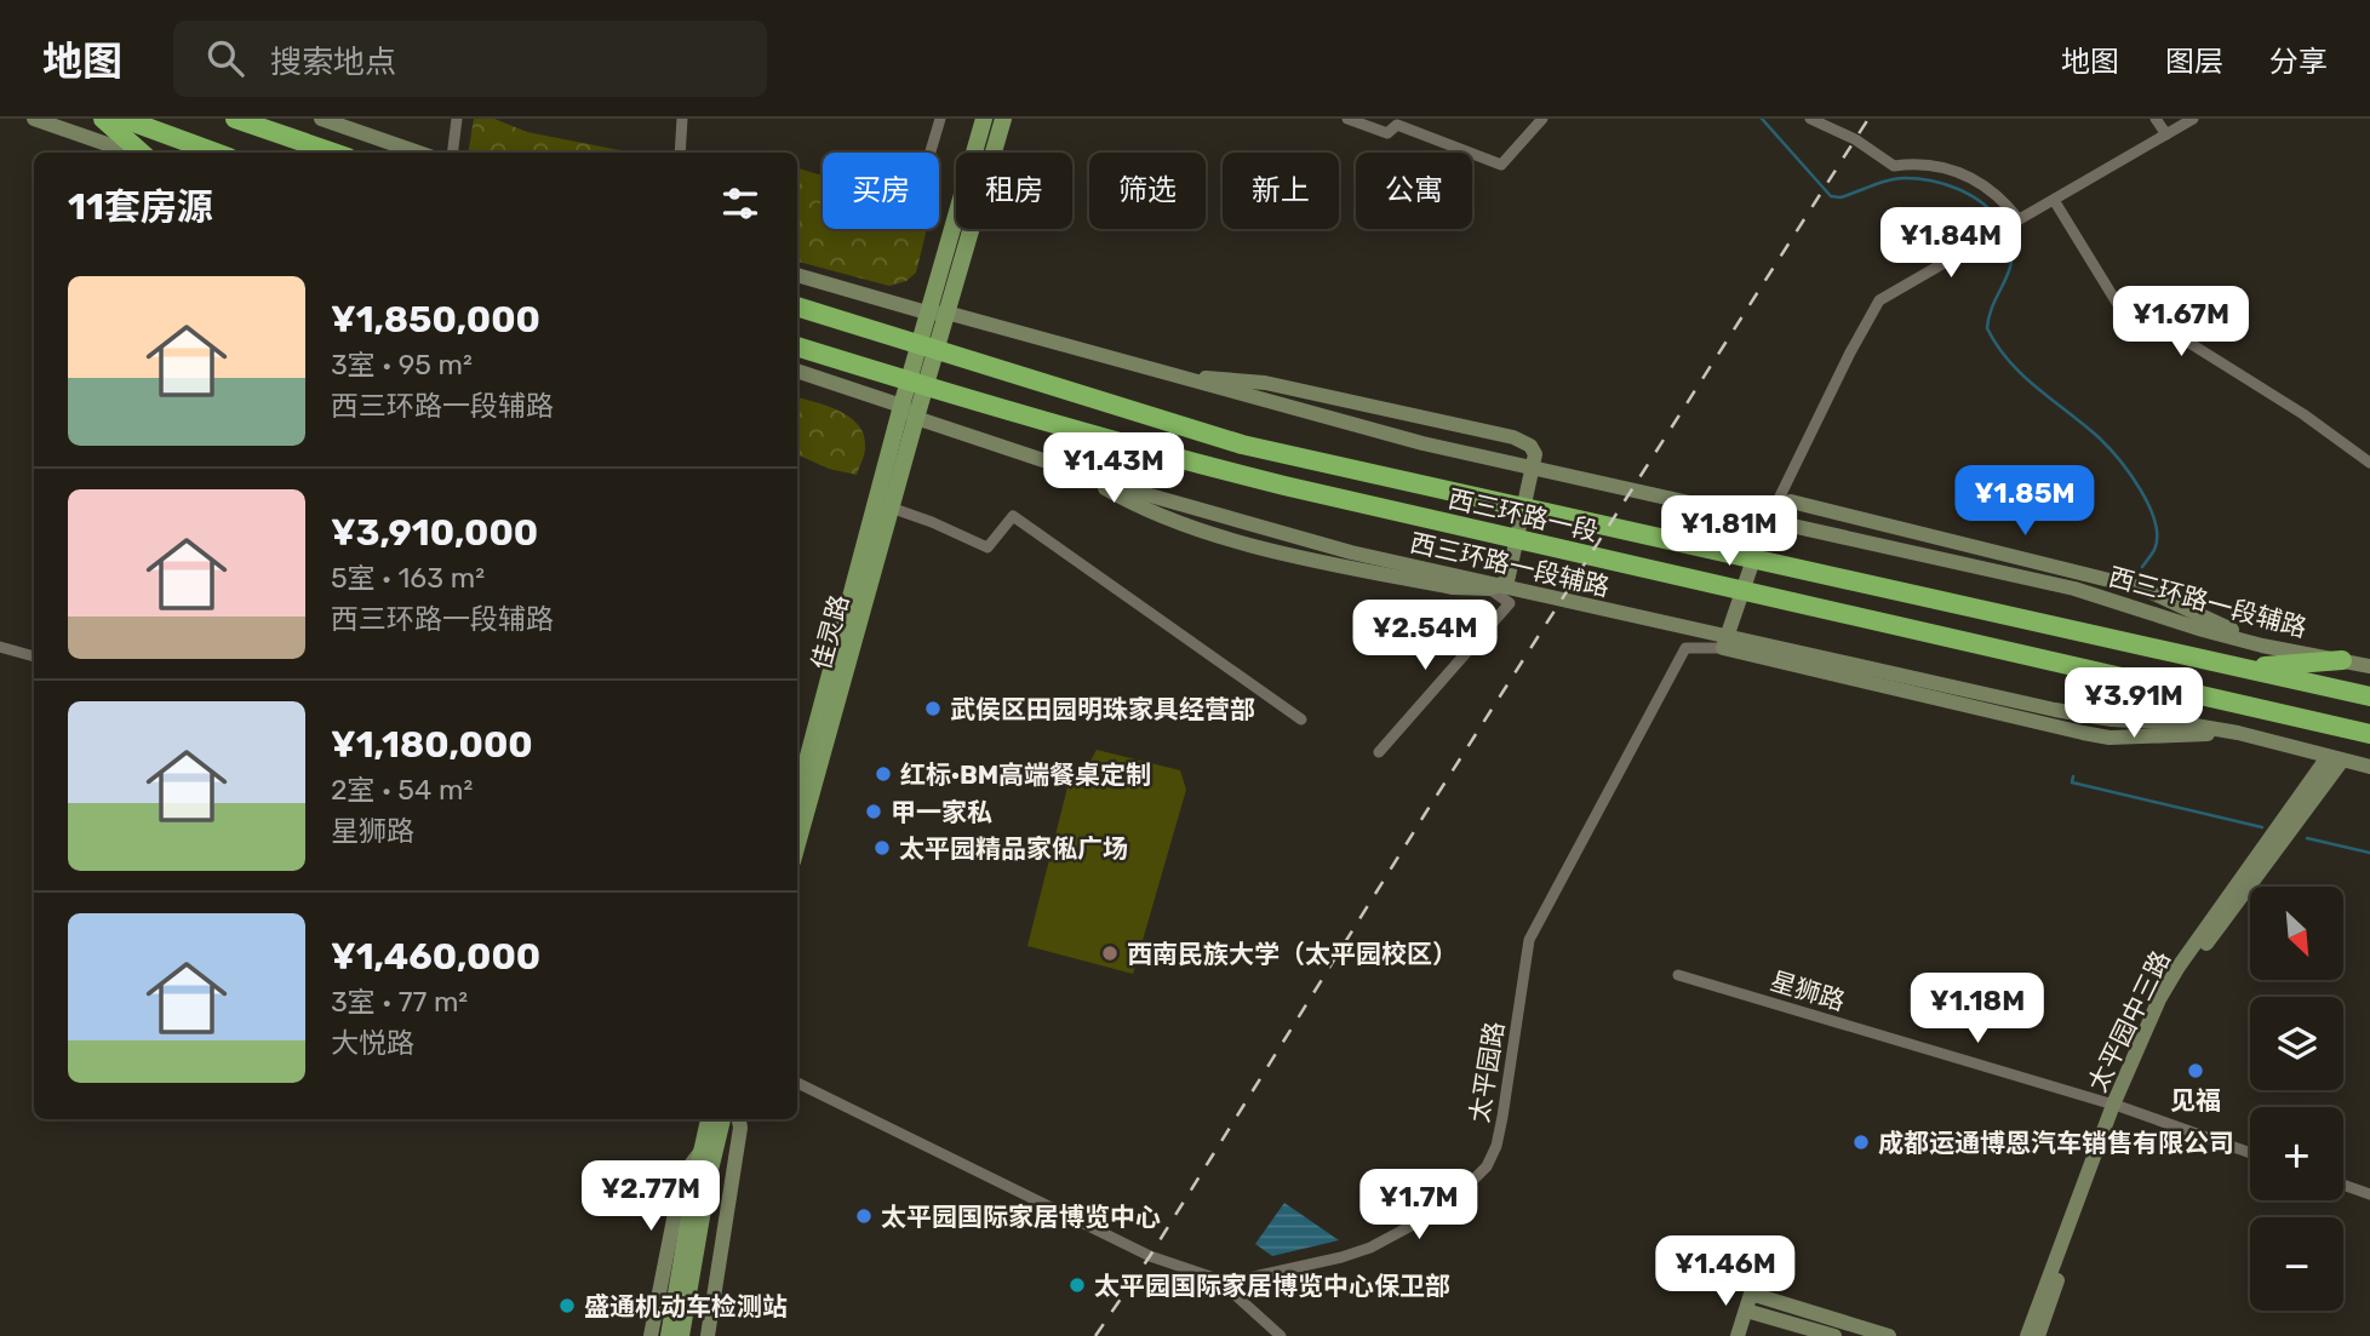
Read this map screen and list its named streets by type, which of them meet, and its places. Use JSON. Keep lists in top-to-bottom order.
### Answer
{
  "streets": {
    "highway": ["西三环路一段"],
    "main road": ["西三环路一段辅路", "佳灵路", "太平园中三路"],
    "street": ["星狮路", "太平园路"]
  },
  "crossings": [
    ["西三环路一段辅路", "佳灵路"],
    ["西三环路一段辅路", "太平园中三路"],
    ["星狮路", "太平园中三路"]
  ],
  "places": [
    "武侯区田园明珠家具经营部",
    "红标·BM高端餐桌定制",
    "甲一家私",
    "太平园精品家俬广场",
    "西南民族大学（太平园校区）",
    "见福",
    "成都运通博恩汽车销售有限公司",
    "太平园国际家居博览中心",
    "太平园国际家居博览中心保卫部",
    "盛通机动车检测站"
  ],
  "north": "bottom right",
  "page": {
    "header": "地图",
    "search": "搜索地点",
    "nav": ["地图", "图层", "分享"],
    "chip": [
      "买房",
      "租房",
      "筛选",
      "新上",
      "公寓"
    ],
    "heading": "11套房源",
    "price": [
      "¥1.84M",
      "¥1.67M",
      "¥1.43M",
      "¥1.85M",
      "¥1.81M",
      "¥2.54M",
      "¥3.91M",
      "¥1.18M",
      "¥2.77M",
      "¥1.7M",
      "¥1.46M"
    ],
    "list": [
      {
        "name": "¥1,850,000",
        "note": "3室 · 95 m² · 西三环路一段辅路"
      },
      {
        "name": "¥3,910,000",
        "note": "5室 · 163 m² · 西三环路一段辅路"
      },
      {
        "name": "¥1,180,000",
        "note": "2室 · 54 m² · 星狮路"
      },
      {
        "name": "¥1,460,000",
        "note": "3室 · 77 m² · 大悦路"
      }
    ],
    "map_buttons": ["+", "−"]
  }
}
